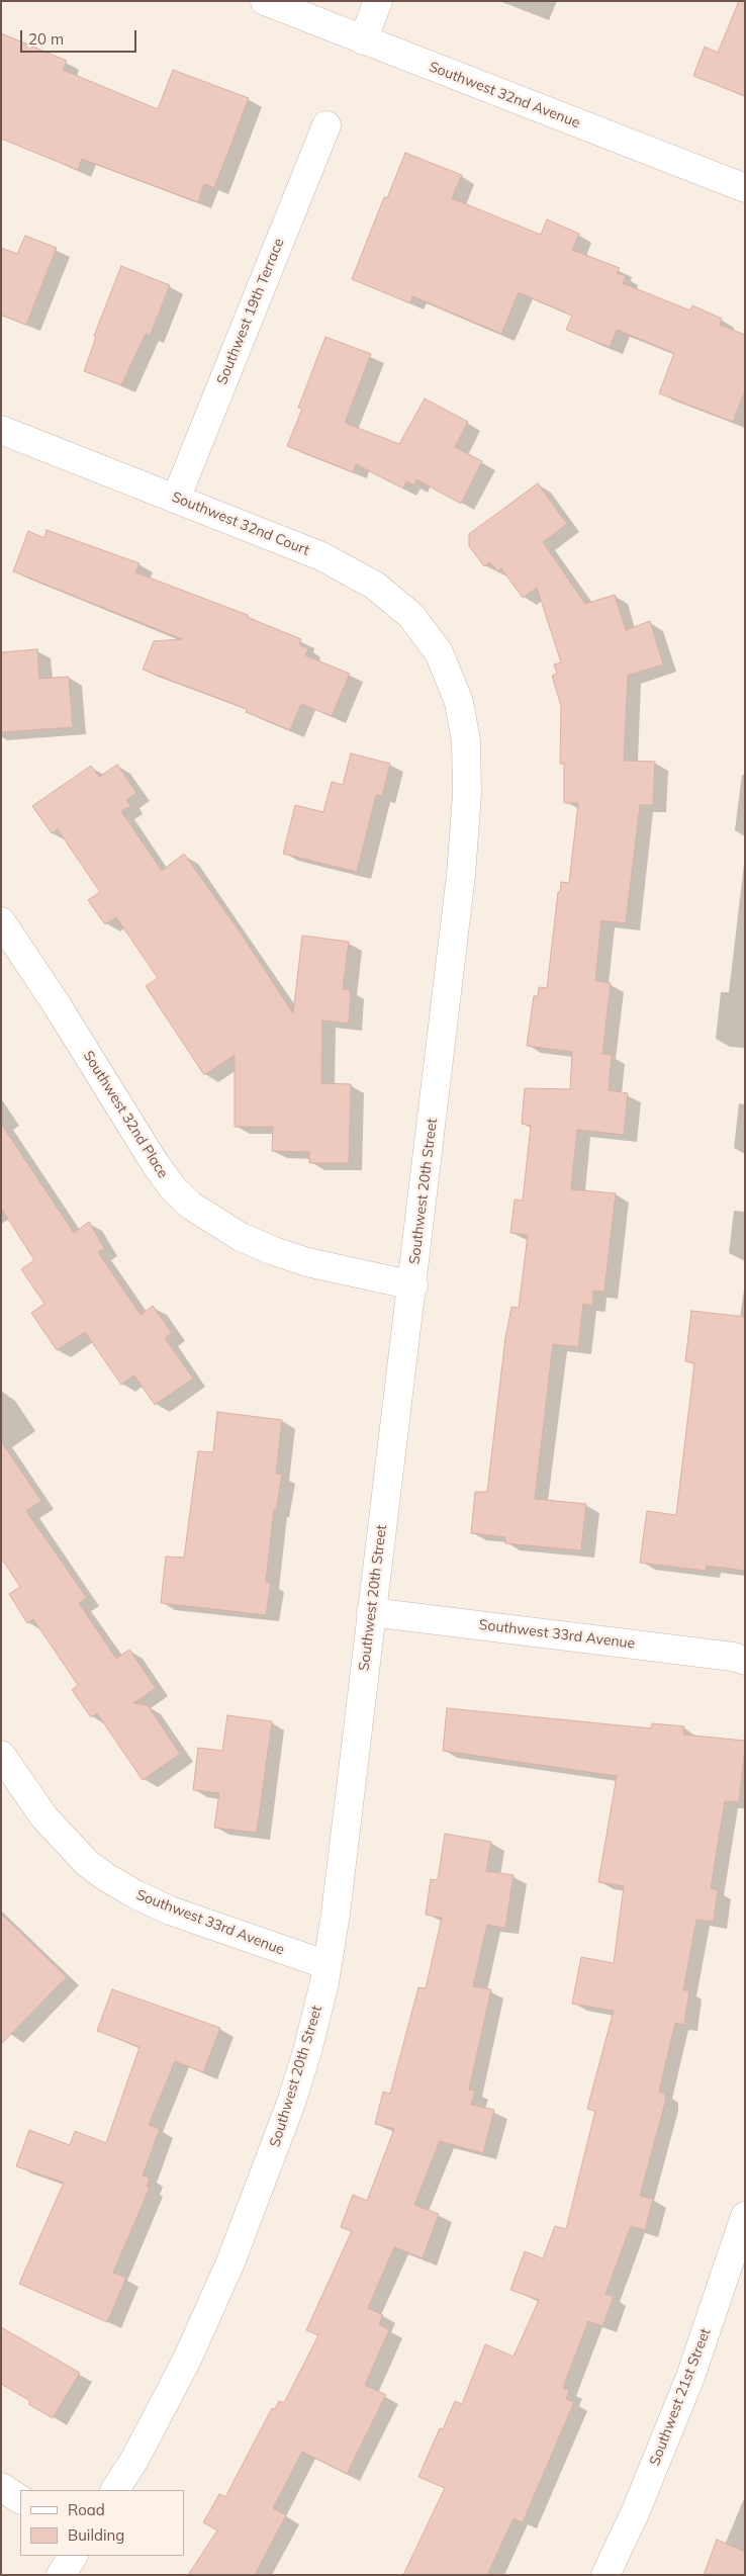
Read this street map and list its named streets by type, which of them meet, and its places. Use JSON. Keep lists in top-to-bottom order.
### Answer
{
  "streets": {
    "street": [
      "Southwest 32nd Avenue",
      "Southwest 19th Terrace",
      "Southwest 32nd Court",
      "Southwest 32nd Place",
      "Southwest 20th Street",
      "Southwest 33rd Avenue",
      "Southwest 21st Street"
    ]
  },
  "crossings": [
    ["Southwest 19th Terrace", "Southwest 32nd Court"],
    ["Southwest 32nd Court", "Southwest 20th Street"],
    ["Southwest 32nd Place", "Southwest 20th Street"],
    ["Southwest 20th Street", "Southwest 33rd Avenue"]
  ],
  "legend": ["Road", "Building"],
  "scale_bar": "20 m"
}
